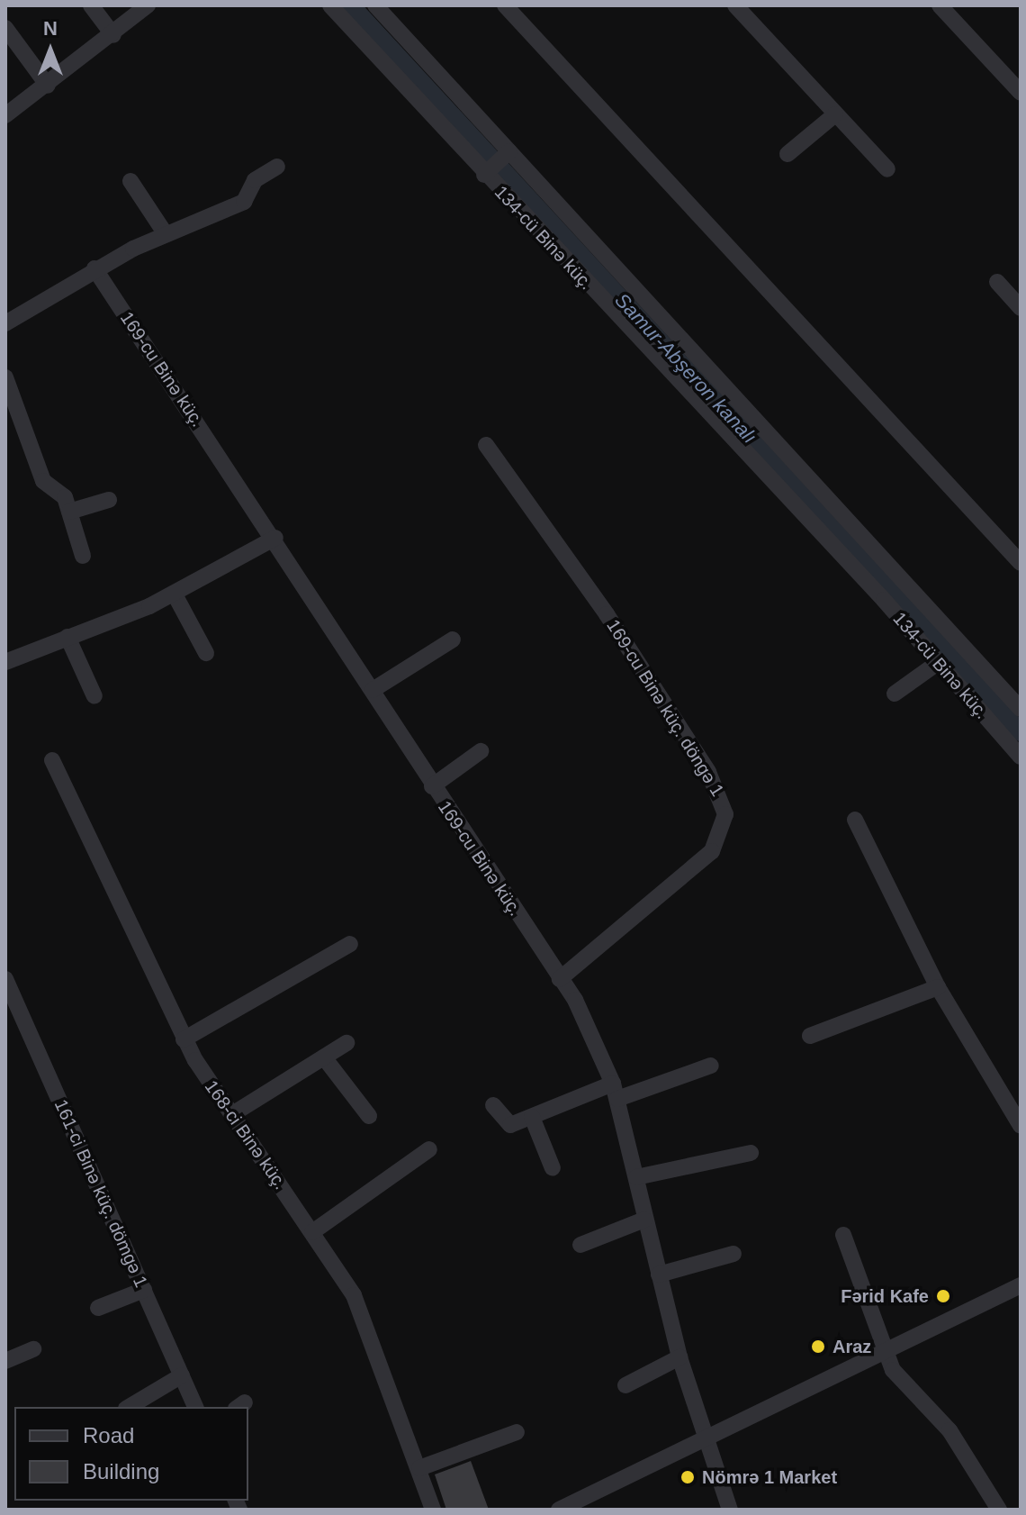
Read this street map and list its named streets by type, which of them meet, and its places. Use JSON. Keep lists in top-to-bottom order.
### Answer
{
  "streets": {
    "street": [
      "134-cü Binə küç.",
      "169-cu Binə küç.",
      "169-cu Binə küç. döngə 1",
      "168-ci Binə küç.",
      "161-ci Binə küç. dömgə 1"
    ]
  },
  "crossings": [
    ["169-cu Binə küç.", "169-cu Binə küç. döngə 1"]
  ],
  "water": ["Samur-Abşeron kanalı"],
  "places": ["Fərid Kafe", "Araz", "Nömrə 1 Market"],
  "legend": ["Road", "Building"],
  "north": "top"
}
